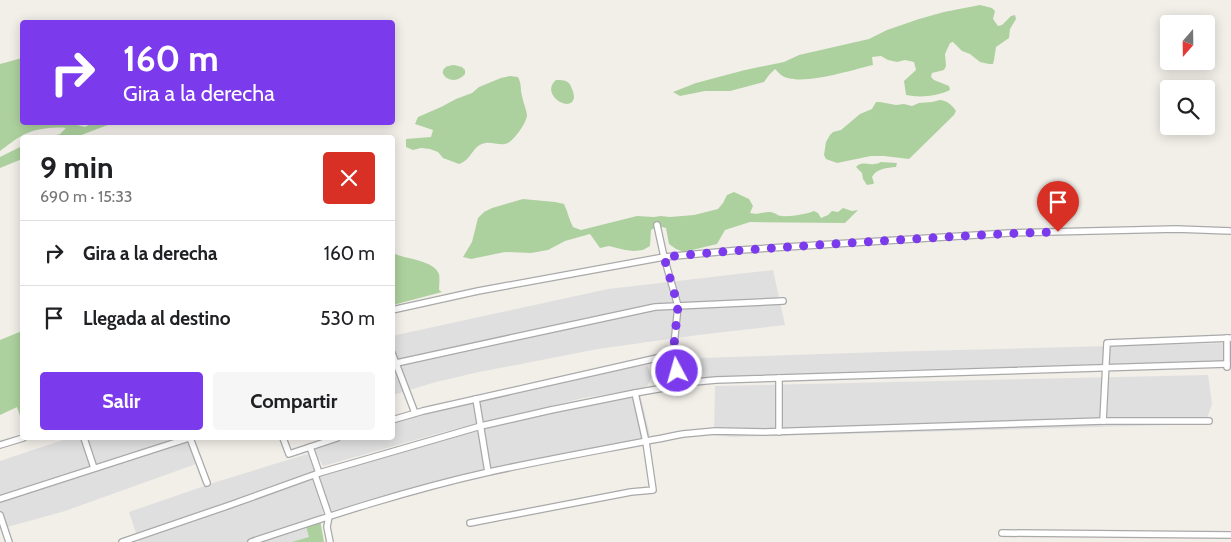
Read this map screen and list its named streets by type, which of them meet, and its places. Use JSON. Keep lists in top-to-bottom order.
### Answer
{
  "north": "bottom",
  "page": {
    "turn": ["160 m", "Gira a la derecha"],
    "heading": ["9 min", "690 m · 15:33"],
    "list": [
      {
        "name": "Gira a la derecha",
        "value": "160 m"
      },
      {
        "name": "Llegada al destino",
        "value": "530 m"
      }
    ],
    "buttons": ["Salir", "Compartir"]
  }
}
